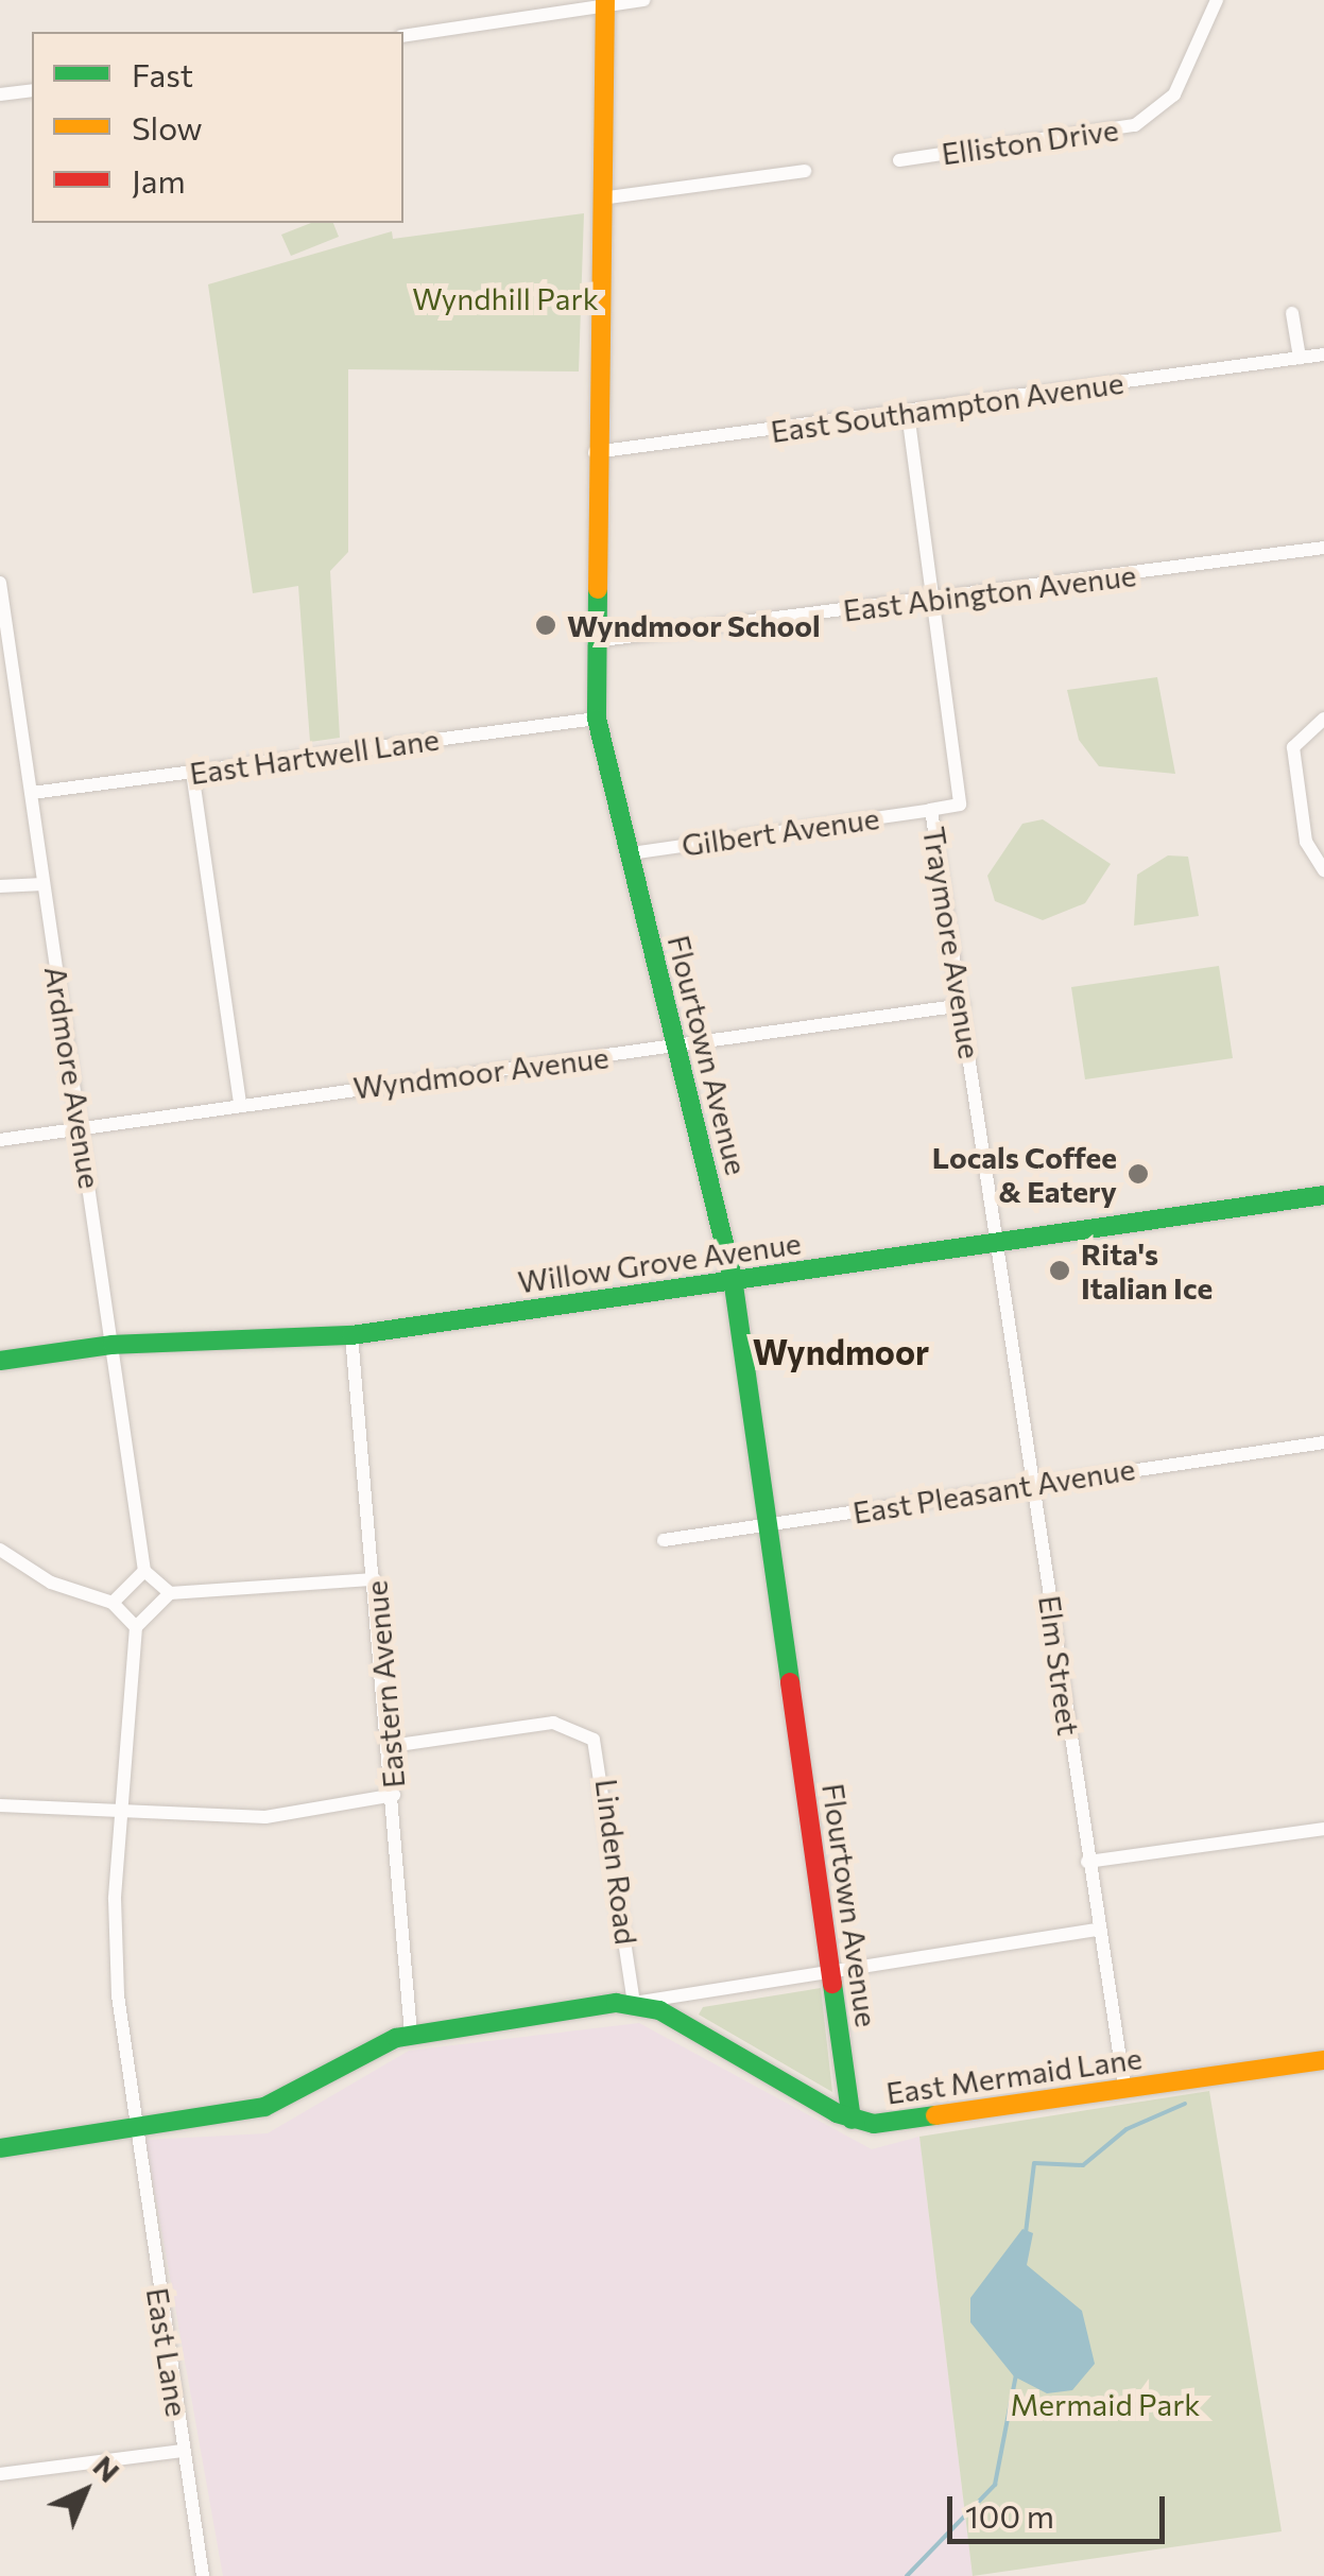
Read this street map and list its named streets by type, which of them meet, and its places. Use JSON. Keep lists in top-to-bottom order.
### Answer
{
  "streets": {
    "street": [
      "Elliston Drive",
      "East Southampton Avenue",
      "East Abington Avenue",
      "East Hartwell Lane",
      "Gilbert Avenue",
      "Traymore Avenue",
      "Flourtown Avenue",
      "Wyndmoor Avenue",
      "Ardmore Avenue",
      "Willow Grove Avenue",
      "East Pleasant Avenue",
      "Elm Street",
      "Eastern Avenue",
      "Linden Road",
      "East Mermaid Lane",
      "East Lane"
    ]
  },
  "crossings": [
    ["East Southampton Avenue", "Traymore Avenue"],
    ["East Southampton Avenue", "Flourtown Avenue"],
    ["East Abington Avenue", "Traymore Avenue"],
    ["East Abington Avenue", "Flourtown Avenue"],
    ["East Hartwell Lane", "Flourtown Avenue"],
    ["East Hartwell Lane", "Ardmore Avenue"],
    ["Gilbert Avenue", "Traymore Avenue"],
    ["Gilbert Avenue", "Flourtown Avenue"],
    ["Traymore Avenue", "Wyndmoor Avenue"],
    ["Traymore Avenue", "Willow Grove Avenue"],
    ["Traymore Avenue", "Elm Street"],
    ["Flourtown Avenue", "Wyndmoor Avenue"],
    ["Flourtown Avenue", "Willow Grove Avenue"],
    ["Flourtown Avenue", "East Pleasant Avenue"],
    ["Flourtown Avenue", "East Mermaid Lane"],
    ["Wyndmoor Avenue", "Ardmore Avenue"],
    ["Ardmore Avenue", "Willow Grove Avenue"],
    ["Willow Grove Avenue", "Elm Street"],
    ["Willow Grove Avenue", "Eastern Avenue"],
    ["East Pleasant Avenue", "Elm Street"],
    ["Elm Street", "East Mermaid Lane"],
    ["Eastern Avenue", "Linden Road"],
    ["Linden Road", "East Mermaid Lane"]
  ],
  "districts": ["Wyndmoor"],
  "parks": ["Wyndhill Park", "Mermaid Park"],
  "places": ["Wyndmoor School", "Locals Coffee & Eatery", "Rita's Italian Ice"],
  "legend": ["Fast", "Slow", "Jam"],
  "scale_bar": "100 m",
  "north": "top right"
}
